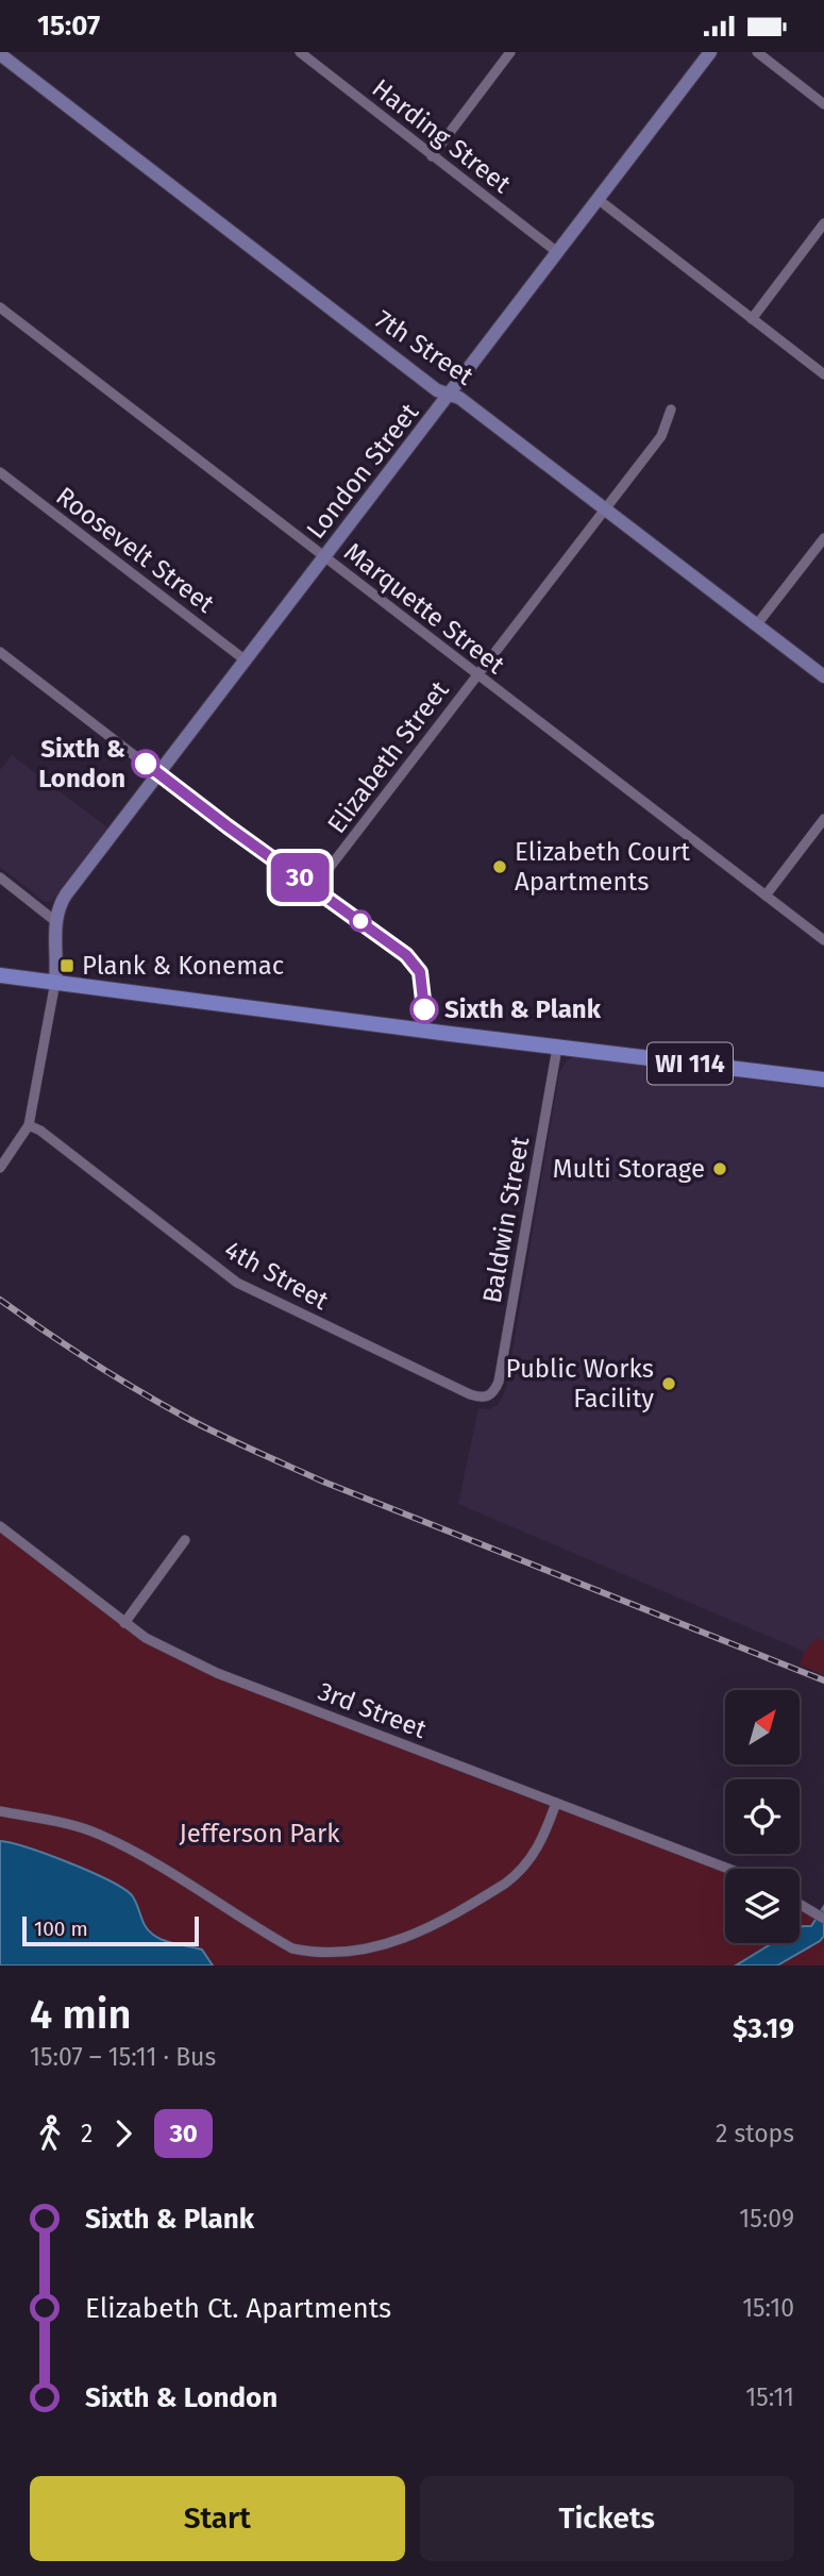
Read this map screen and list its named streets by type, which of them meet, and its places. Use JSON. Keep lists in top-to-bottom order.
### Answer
{
  "streets": {
    "main road": ["WI 114"],
    "street": [
      "Harding Street",
      "7th Street",
      "London Street",
      "Roosevelt Street",
      "Marquette Street",
      "Elizabeth Street",
      "Baldwin Street",
      "4th Street",
      "3rd Street"
    ]
  },
  "crossings": [
    ["Harding Street", "London Street"],
    ["7th Street", "London Street"],
    ["7th Street", "Elizabeth Street"],
    ["London Street", "Roosevelt Street"],
    ["London Street", "Marquette Street"],
    ["Marquette Street", "Elizabeth Street"],
    ["WI 114", "Baldwin Street"],
    ["Baldwin Street", "4th Street"]
  ],
  "parks": ["Jefferson Park"],
  "places": {
    "other": [
      "Sixth & London",
      "Elizabeth Court Apartments",
      "Sixth & Plank",
      "Multi Storage",
      "Public Works Facility"
    ],
    "transit": ["Plank & Konemac"]
  },
  "lines": ["bus line 30"],
  "scale_bar": "100 m",
  "north": "top right",
  "page": {
    "status": "15:07",
    "on_map": "30",
    "scale": "100 m",
    "heading": ["4 min", "15:07 – 15:11 · Bus", "$3.19"],
    "legs": ["2", "30", "2 stops"],
    "list": [
      {
        "name": "Sixth & Plank",
        "value": "15:09"
      },
      {
        "name": "Elizabeth Ct. Apartments",
        "value": "15:10"
      },
      {
        "name": "Sixth & London",
        "value": "15:11"
      }
    ],
    "buttons": ["Start", "Tickets"]
  }
}
